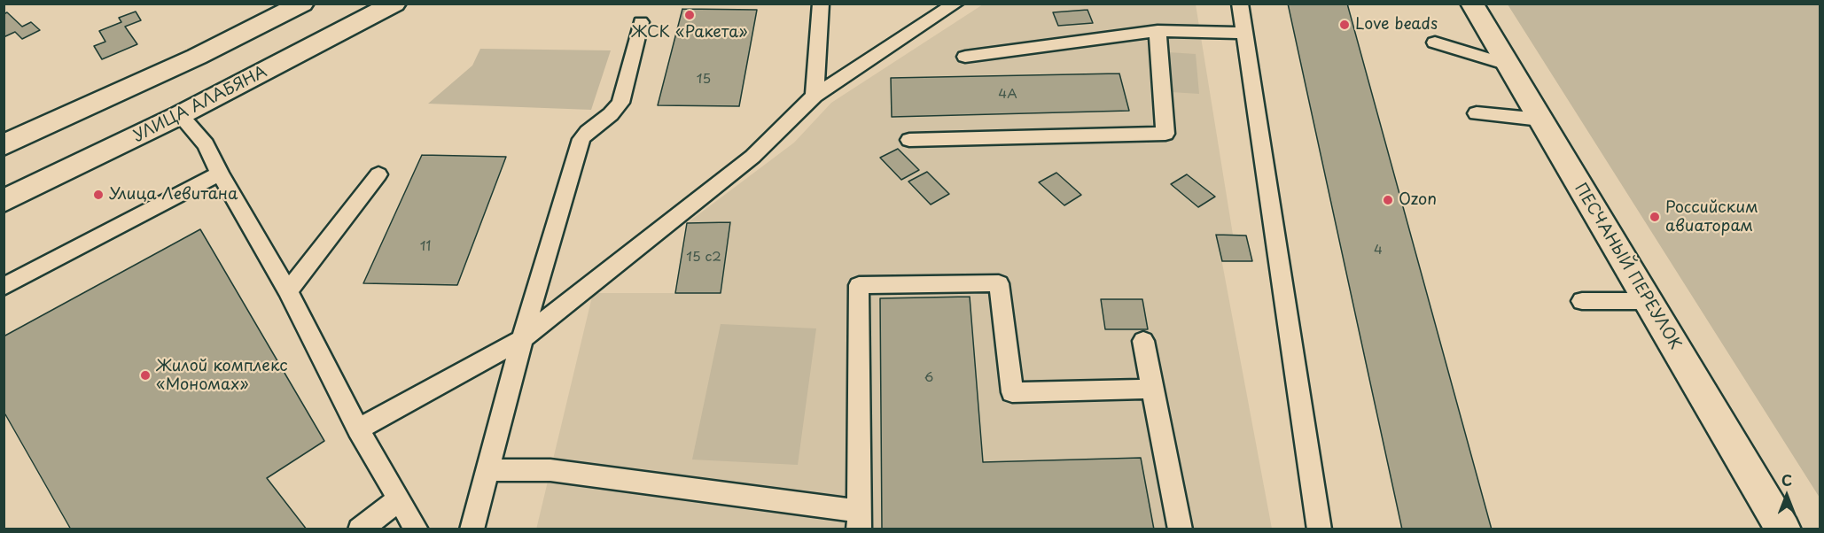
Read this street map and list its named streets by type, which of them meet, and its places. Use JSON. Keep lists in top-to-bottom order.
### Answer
{
  "streets": {
    "main road": ["УЛИЦА АЛАБЯНА", "ПЕСЧАНЫЙ ПЕРЕУЛОК"]
  },
  "places": [
    "ЖСК «Ракета»",
    "Love beads",
    "Улица Левитана",
    "Ozon",
    "Российским авиаторам",
    "Жилой комплекс «Мономах»"
  ],
  "house_numbers": [
    "15",
    "4А",
    "11",
    "4",
    "15 с2",
    "6"
  ],
  "north": "top"
}
